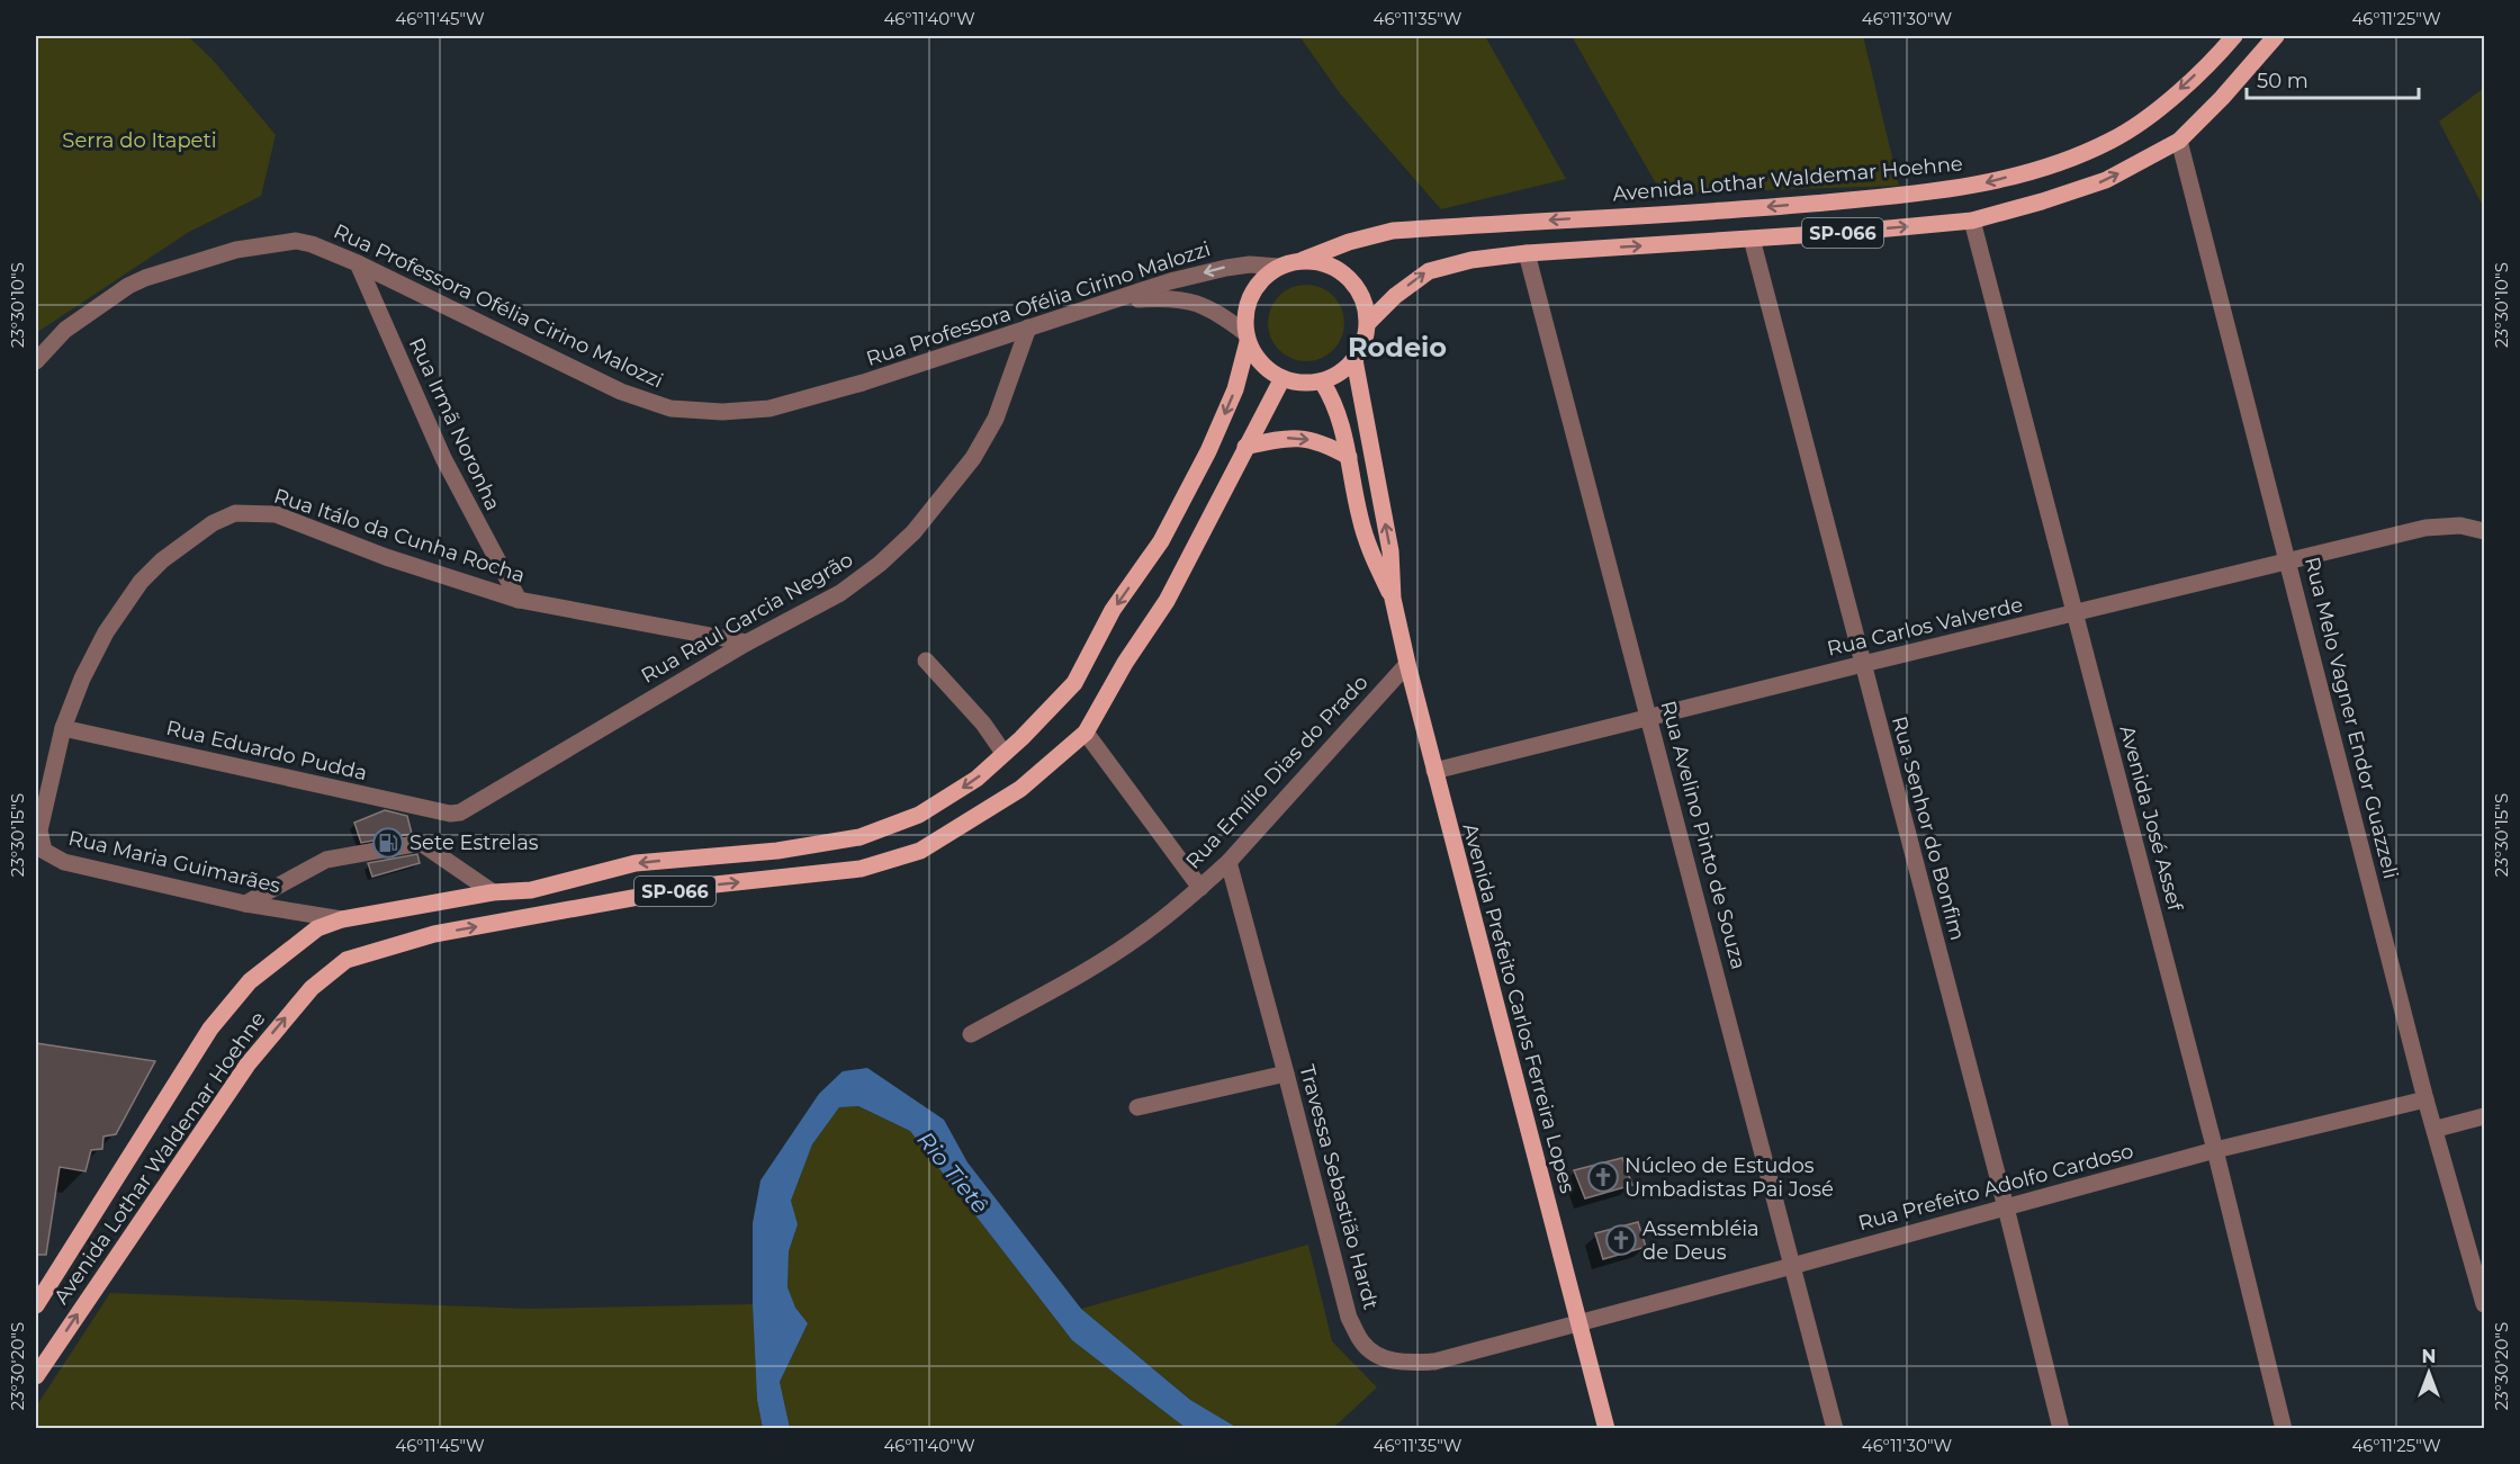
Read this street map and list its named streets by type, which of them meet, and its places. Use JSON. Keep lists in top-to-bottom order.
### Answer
{
  "streets": {
    "main road": ["Avenida Lothar Waldemar Hoehne", "SP-066", "Avenida Prefeito Carlos Ferreira Lopes"],
    "street": [
      "Rua Professora Ofélia Cirino Malozzi",
      "Rua Irmã Noronha",
      "Rua Itálo da Cunha Rocha",
      "Rua Raul Garcia Negrão",
      "Rua Carlos Valverde",
      "Rua Melo Vagner Endor Guazzeli",
      "Rua Eduardo Pudda",
      "Rua Emílio Dias do Prado",
      "Avenida José Assef",
      "Rua Senhor do Bonfim",
      "Rua Avelino Pinto de Souza",
      "Rua Maria Guimarães",
      "Travessa Sebastião Hardt",
      "Rua Prefeito Adolfo Cardoso"
    ]
  },
  "crossings": [
    ["Avenida Lothar Waldemar Hoehne", "SP-066"],
    ["Avenida Lothar Waldemar Hoehne", "Rua Professora Ofélia Cirino Malozzi"],
    ["Avenida Lothar Waldemar Hoehne", "Rua Maria Guimarães"],
    ["Avenida Lothar Waldemar Hoehne", "Avenida Prefeito Carlos Ferreira Lopes"],
    ["SP-066", "Rua Professora Ofélia Cirino Malozzi"],
    ["SP-066", "Rua Melo Vagner Endor Guazzeli"],
    ["SP-066", "Avenida José Assef"],
    ["SP-066", "Rua Senhor do Bonfim"],
    ["SP-066", "Rua Avelino Pinto de Souza"],
    ["SP-066", "Avenida Prefeito Carlos Ferreira Lopes"],
    ["Rua Professora Ofélia Cirino Malozzi", "Rua Irmã Noronha"],
    ["Rua Professora Ofélia Cirino Malozzi", "Rua Raul Garcia Negrão"],
    ["Rua Professora Ofélia Cirino Malozzi", "Avenida Prefeito Carlos Ferreira Lopes"],
    ["Rua Irmã Noronha", "Rua Itálo da Cunha Rocha"],
    ["Rua Itálo da Cunha Rocha", "Rua Raul Garcia Negrão"],
    ["Rua Itálo da Cunha Rocha", "Rua Eduardo Pudda"],
    ["Rua Itálo da Cunha Rocha", "Rua Maria Guimarães"],
    ["Rua Raul Garcia Negrão", "Rua Eduardo Pudda"],
    ["Rua Carlos Valverde", "Rua Melo Vagner Endor Guazzeli"],
    ["Rua Carlos Valverde", "Avenida José Assef"],
    ["Rua Carlos Valverde", "Rua Senhor do Bonfim"],
    ["Rua Carlos Valverde", "Rua Avelino Pinto de Souza"],
    ["Rua Carlos Valverde", "Avenida Prefeito Carlos Ferreira Lopes"],
    ["Rua Melo Vagner Endor Guazzeli", "Rua Prefeito Adolfo Cardoso"],
    ["Rua Eduardo Pudda", "Rua Maria Guimarães"],
    ["Rua Emílio Dias do Prado", "Avenida Prefeito Carlos Ferreira Lopes"],
    ["Rua Emílio Dias do Prado", "Travessa Sebastião Hardt"],
    ["Avenida José Assef", "Rua Prefeito Adolfo Cardoso"],
    ["Rua Senhor do Bonfim", "Rua Prefeito Adolfo Cardoso"],
    ["Rua Avelino Pinto de Souza", "Rua Prefeito Adolfo Cardoso"],
    ["Avenida Prefeito Carlos Ferreira Lopes", "Travessa Sebastião Hardt"],
    ["Avenida Prefeito Carlos Ferreira Lopes", "Rua Prefeito Adolfo Cardoso"],
    ["Travessa Sebastião Hardt", "Rua Prefeito Adolfo Cardoso"]
  ],
  "districts": ["Rodeio"],
  "water": ["Rio Tietê"],
  "parks": ["Serra do Itapeti"],
  "places": {
    "fuel station": ["Sete Estrelas"],
    "church": ["Núcleo de Estudos Umbadistas Pai José", "Assembléia de Deus"]
  },
  "scale_bar": "50 m",
  "north": "top",
  "coordinates": [
    "46°11'45\"W",
    "46°11'40\"W",
    "46°11'35\"W",
    "46°11'30\"W",
    "46°11'25\"W",
    "23°30'10\"S",
    "23°30'15\"S",
    "23°30'20\"S"
  ]
}
